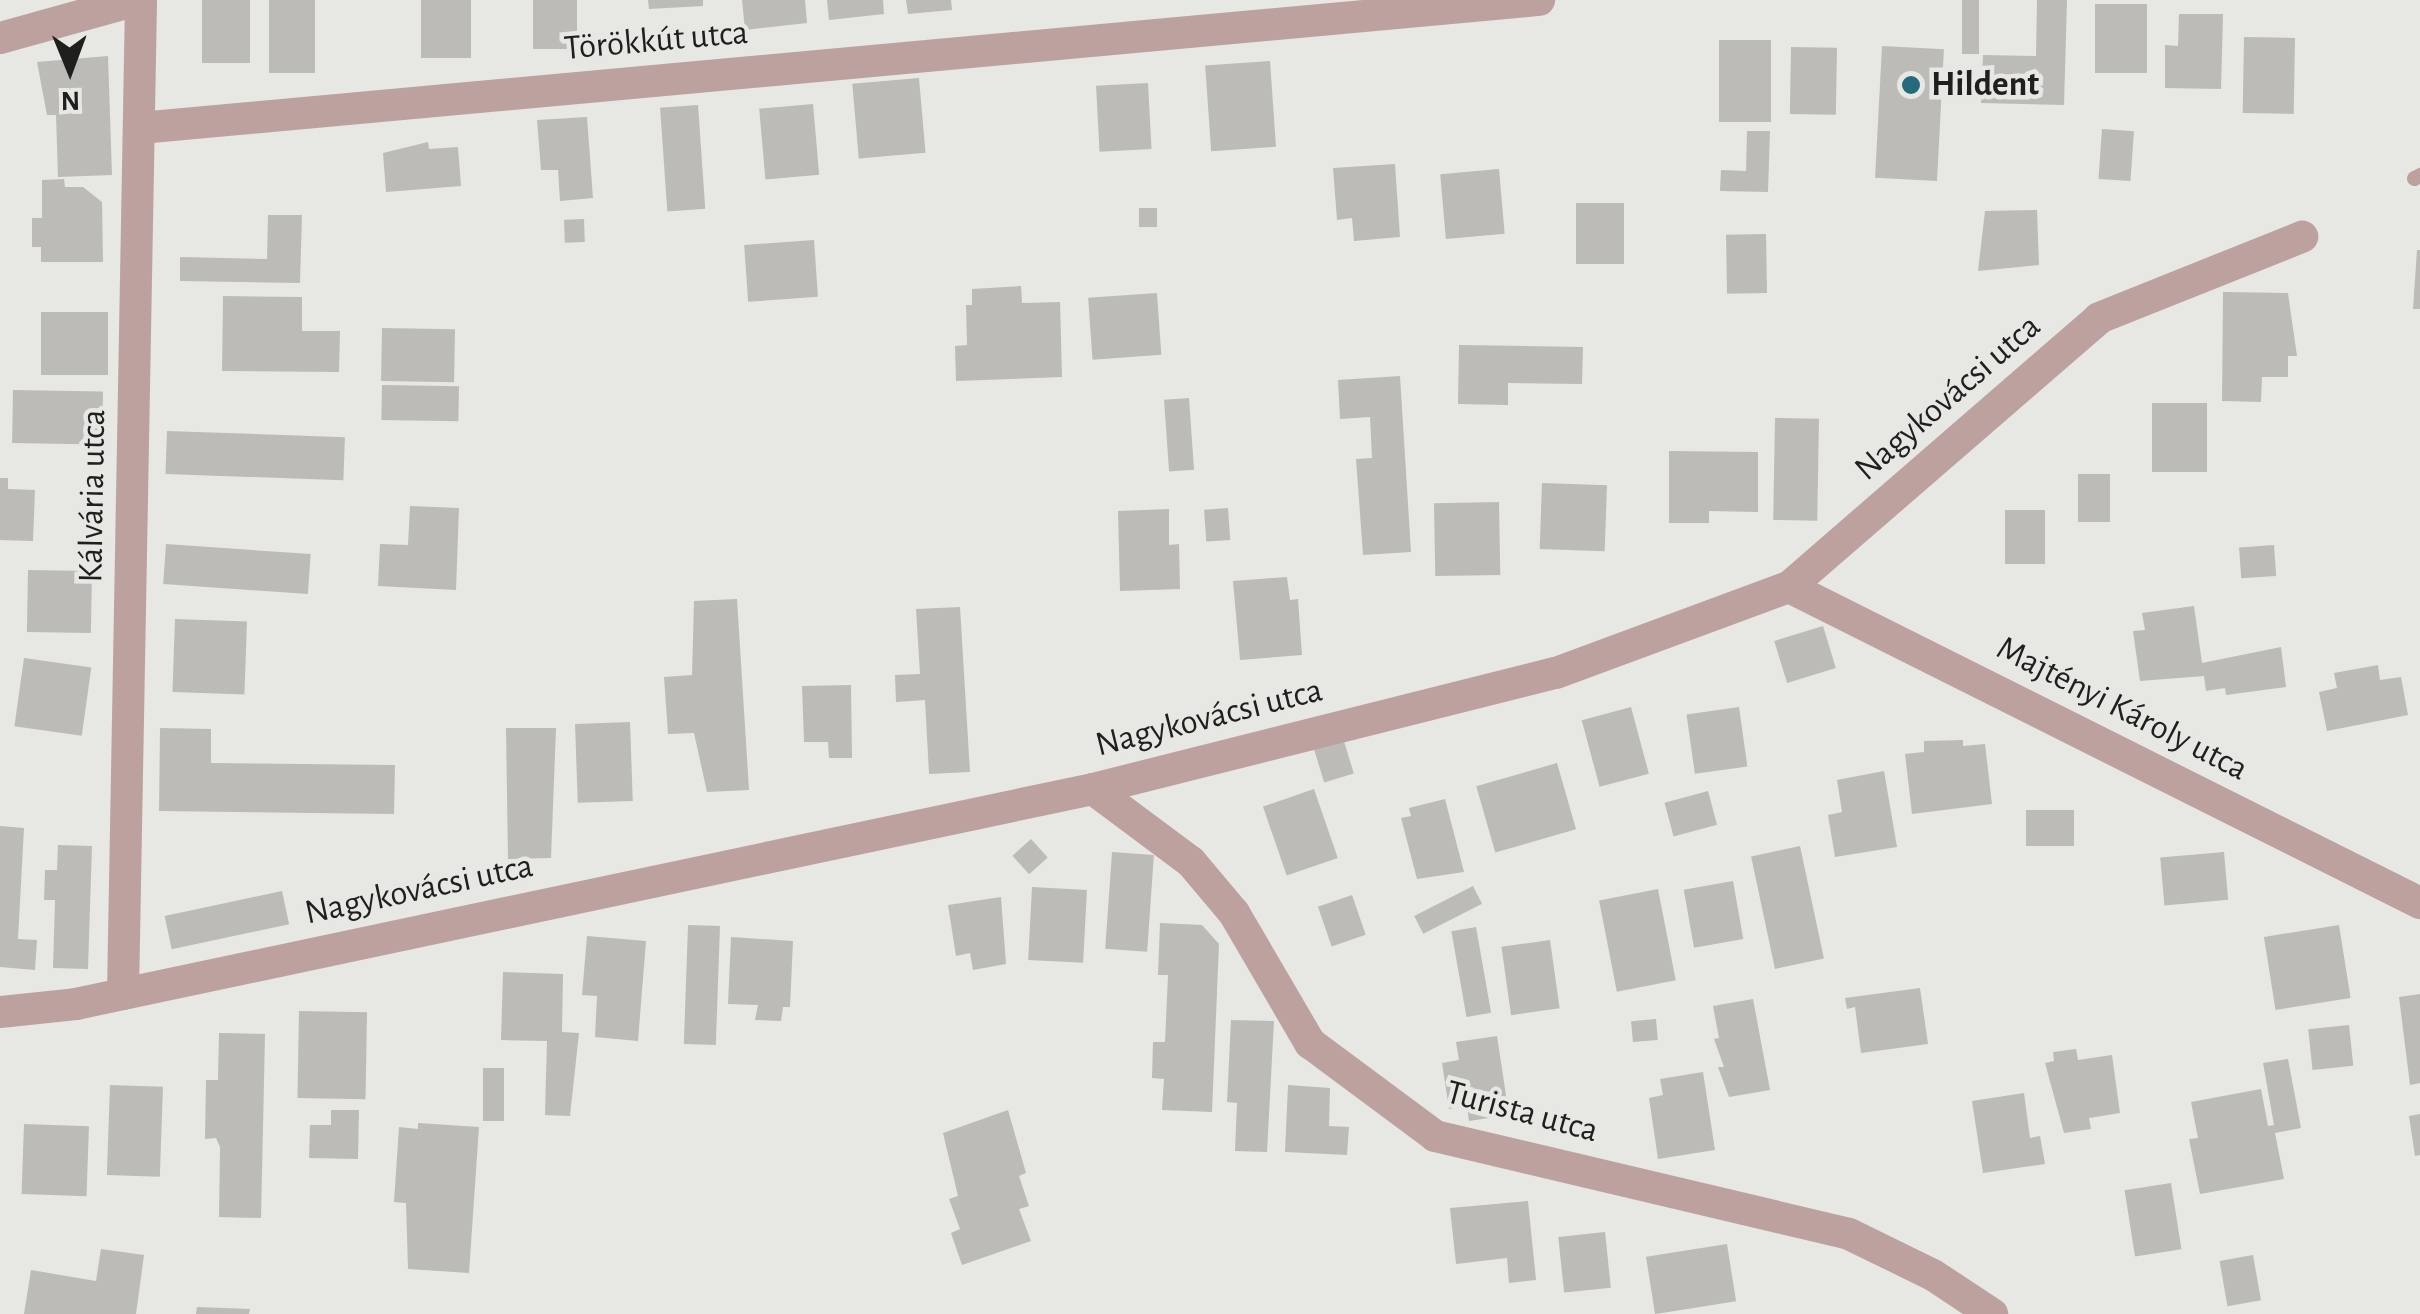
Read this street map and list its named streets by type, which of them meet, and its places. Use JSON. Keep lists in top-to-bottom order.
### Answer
{
  "streets": {
    "street": [
      "Törökkút utca",
      "Nagykovácsi utca",
      "Kálvária utca",
      "Majtényi Károly utca",
      "Turista utca"
    ]
  },
  "crossings": [
    ["Törökkút utca", "Kálvária utca"],
    ["Nagykovácsi utca", "Kálvária utca"],
    ["Nagykovácsi utca", "Majtényi Károly utca"],
    ["Nagykovácsi utca", "Turista utca"]
  ],
  "places": ["Hildent"],
  "north": "bottom"
}
